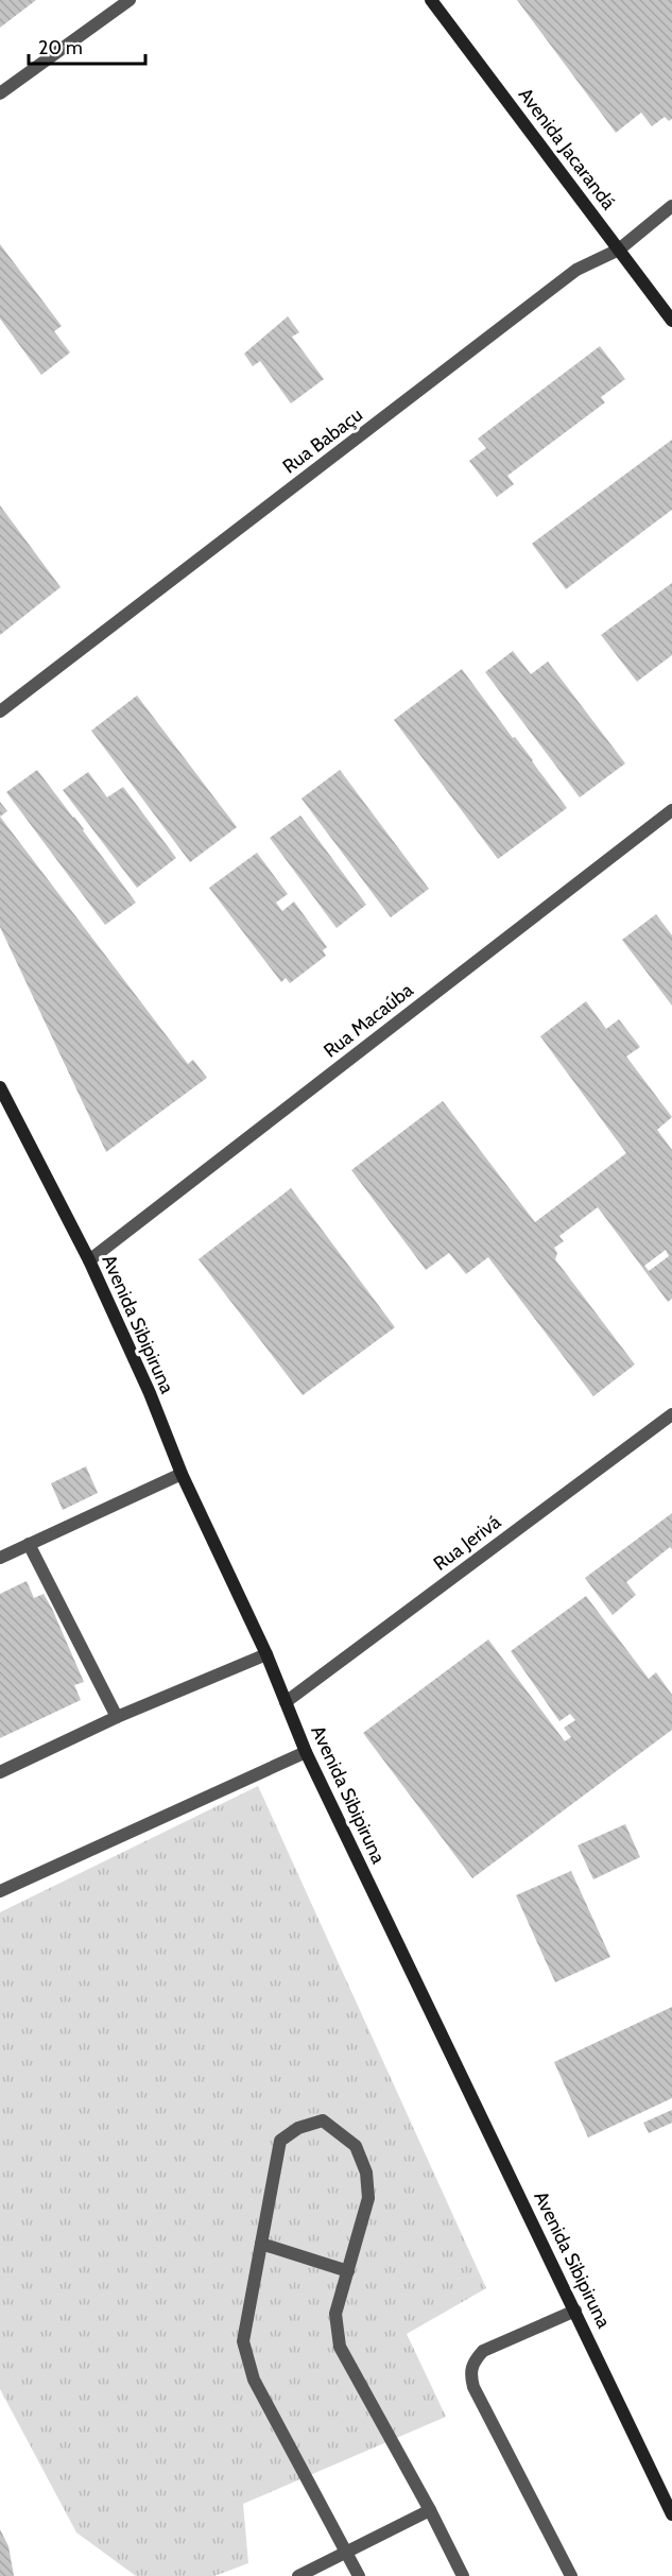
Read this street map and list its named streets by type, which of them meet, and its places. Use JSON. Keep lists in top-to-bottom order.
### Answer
{
  "streets": {
    "main road": ["Avenida Jacarandá", "Avenida Sibipiruna"],
    "street": ["Rua Babaçu", "Rua Macaúba", "Rua Jerivá"]
  },
  "crossings": [
    ["Avenida Jacarandá", "Rua Babaçu"],
    ["Rua Macaúba", "Avenida Sibipiruna"],
    ["Avenida Sibipiruna", "Rua Jerivá"]
  ],
  "scale_bar": "20 m"
}
